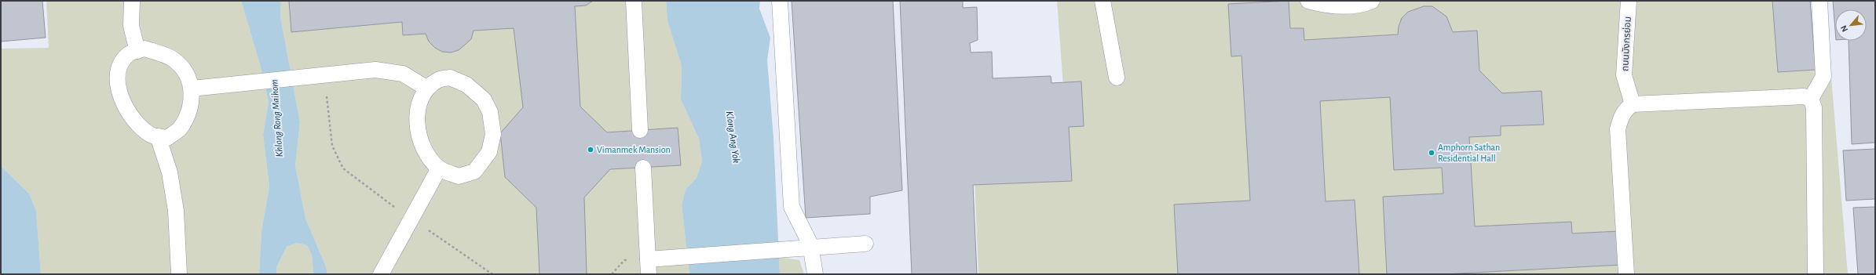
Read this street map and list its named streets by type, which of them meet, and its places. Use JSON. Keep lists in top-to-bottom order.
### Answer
{
  "streets": {
    "lane": ["ถนนมังกรย่อม"]
  },
  "water": ["Khlong Rong Maihom", "Klong Ang Yok"],
  "places": ["Vimanmek Mansion", "Amphorn Sathan Residential Hall"],
  "north": "bottom left"
}
